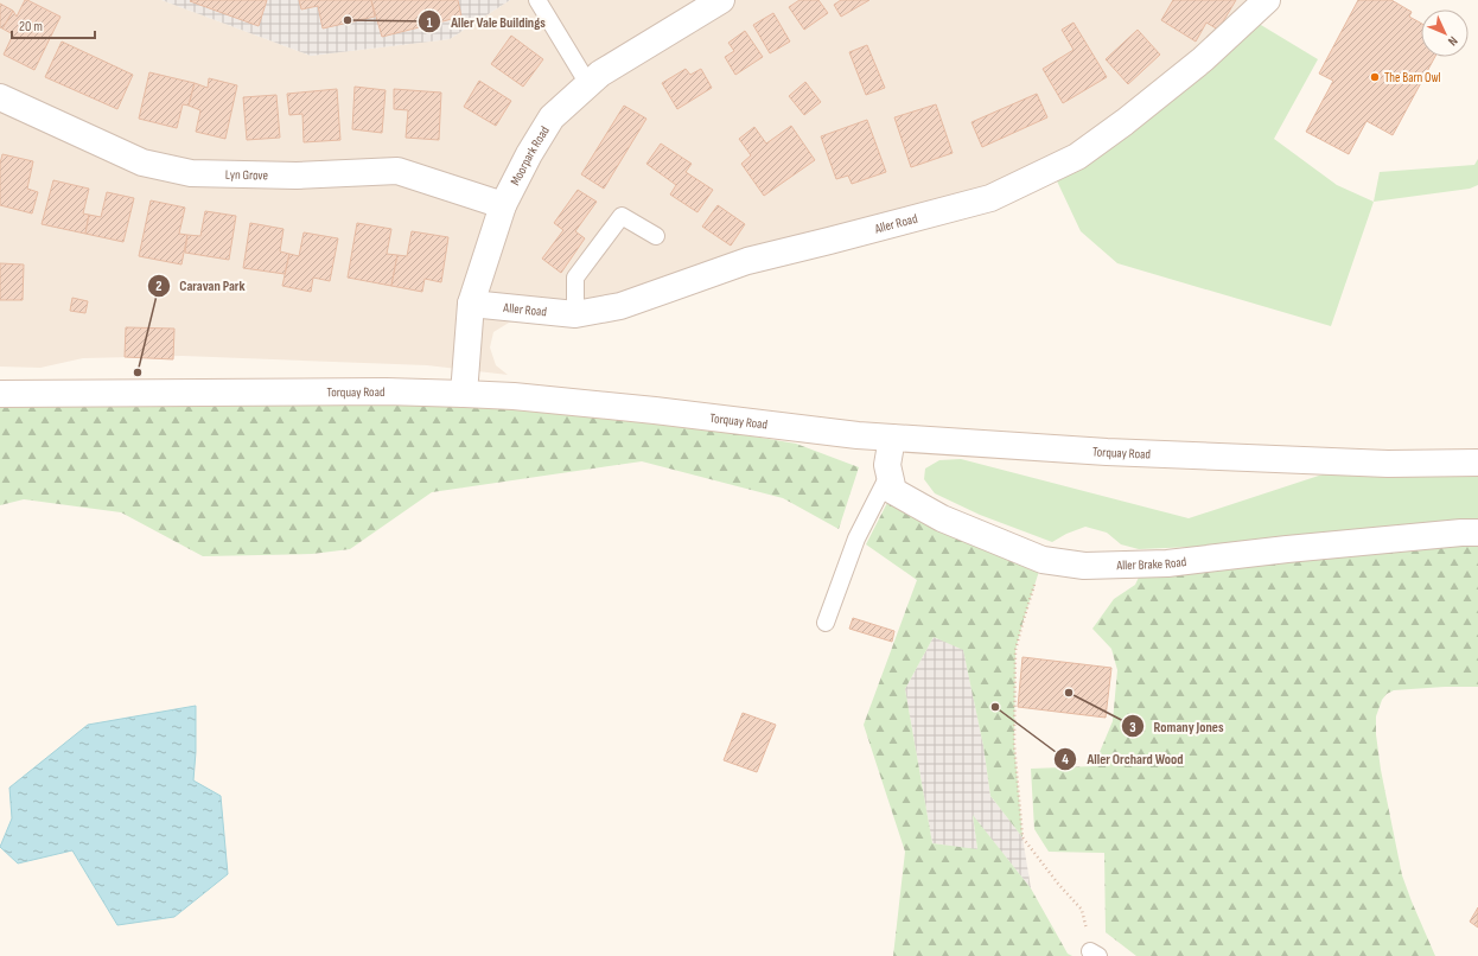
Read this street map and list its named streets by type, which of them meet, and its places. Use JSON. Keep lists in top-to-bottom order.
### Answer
{
  "streets": {
    "street": [
      "Moorpark Road",
      "Lyn Grove",
      "Aller Road",
      "Torquay Road",
      "Aller Brake Road"
    ]
  },
  "crossings": [
    ["Moorpark Road", "Lyn Grove"],
    ["Moorpark Road", "Aller Road"],
    ["Moorpark Road", "Torquay Road"],
    ["Torquay Road", "Aller Brake Road"]
  ],
  "places": [
    "Aller Vale Buildings",
    "The Barn Owl",
    "Caravan Park",
    "Romany Jones",
    "Aller Orchard Wood"
  ],
  "scale_bar": "20 m",
  "north": "bottom right"
}
